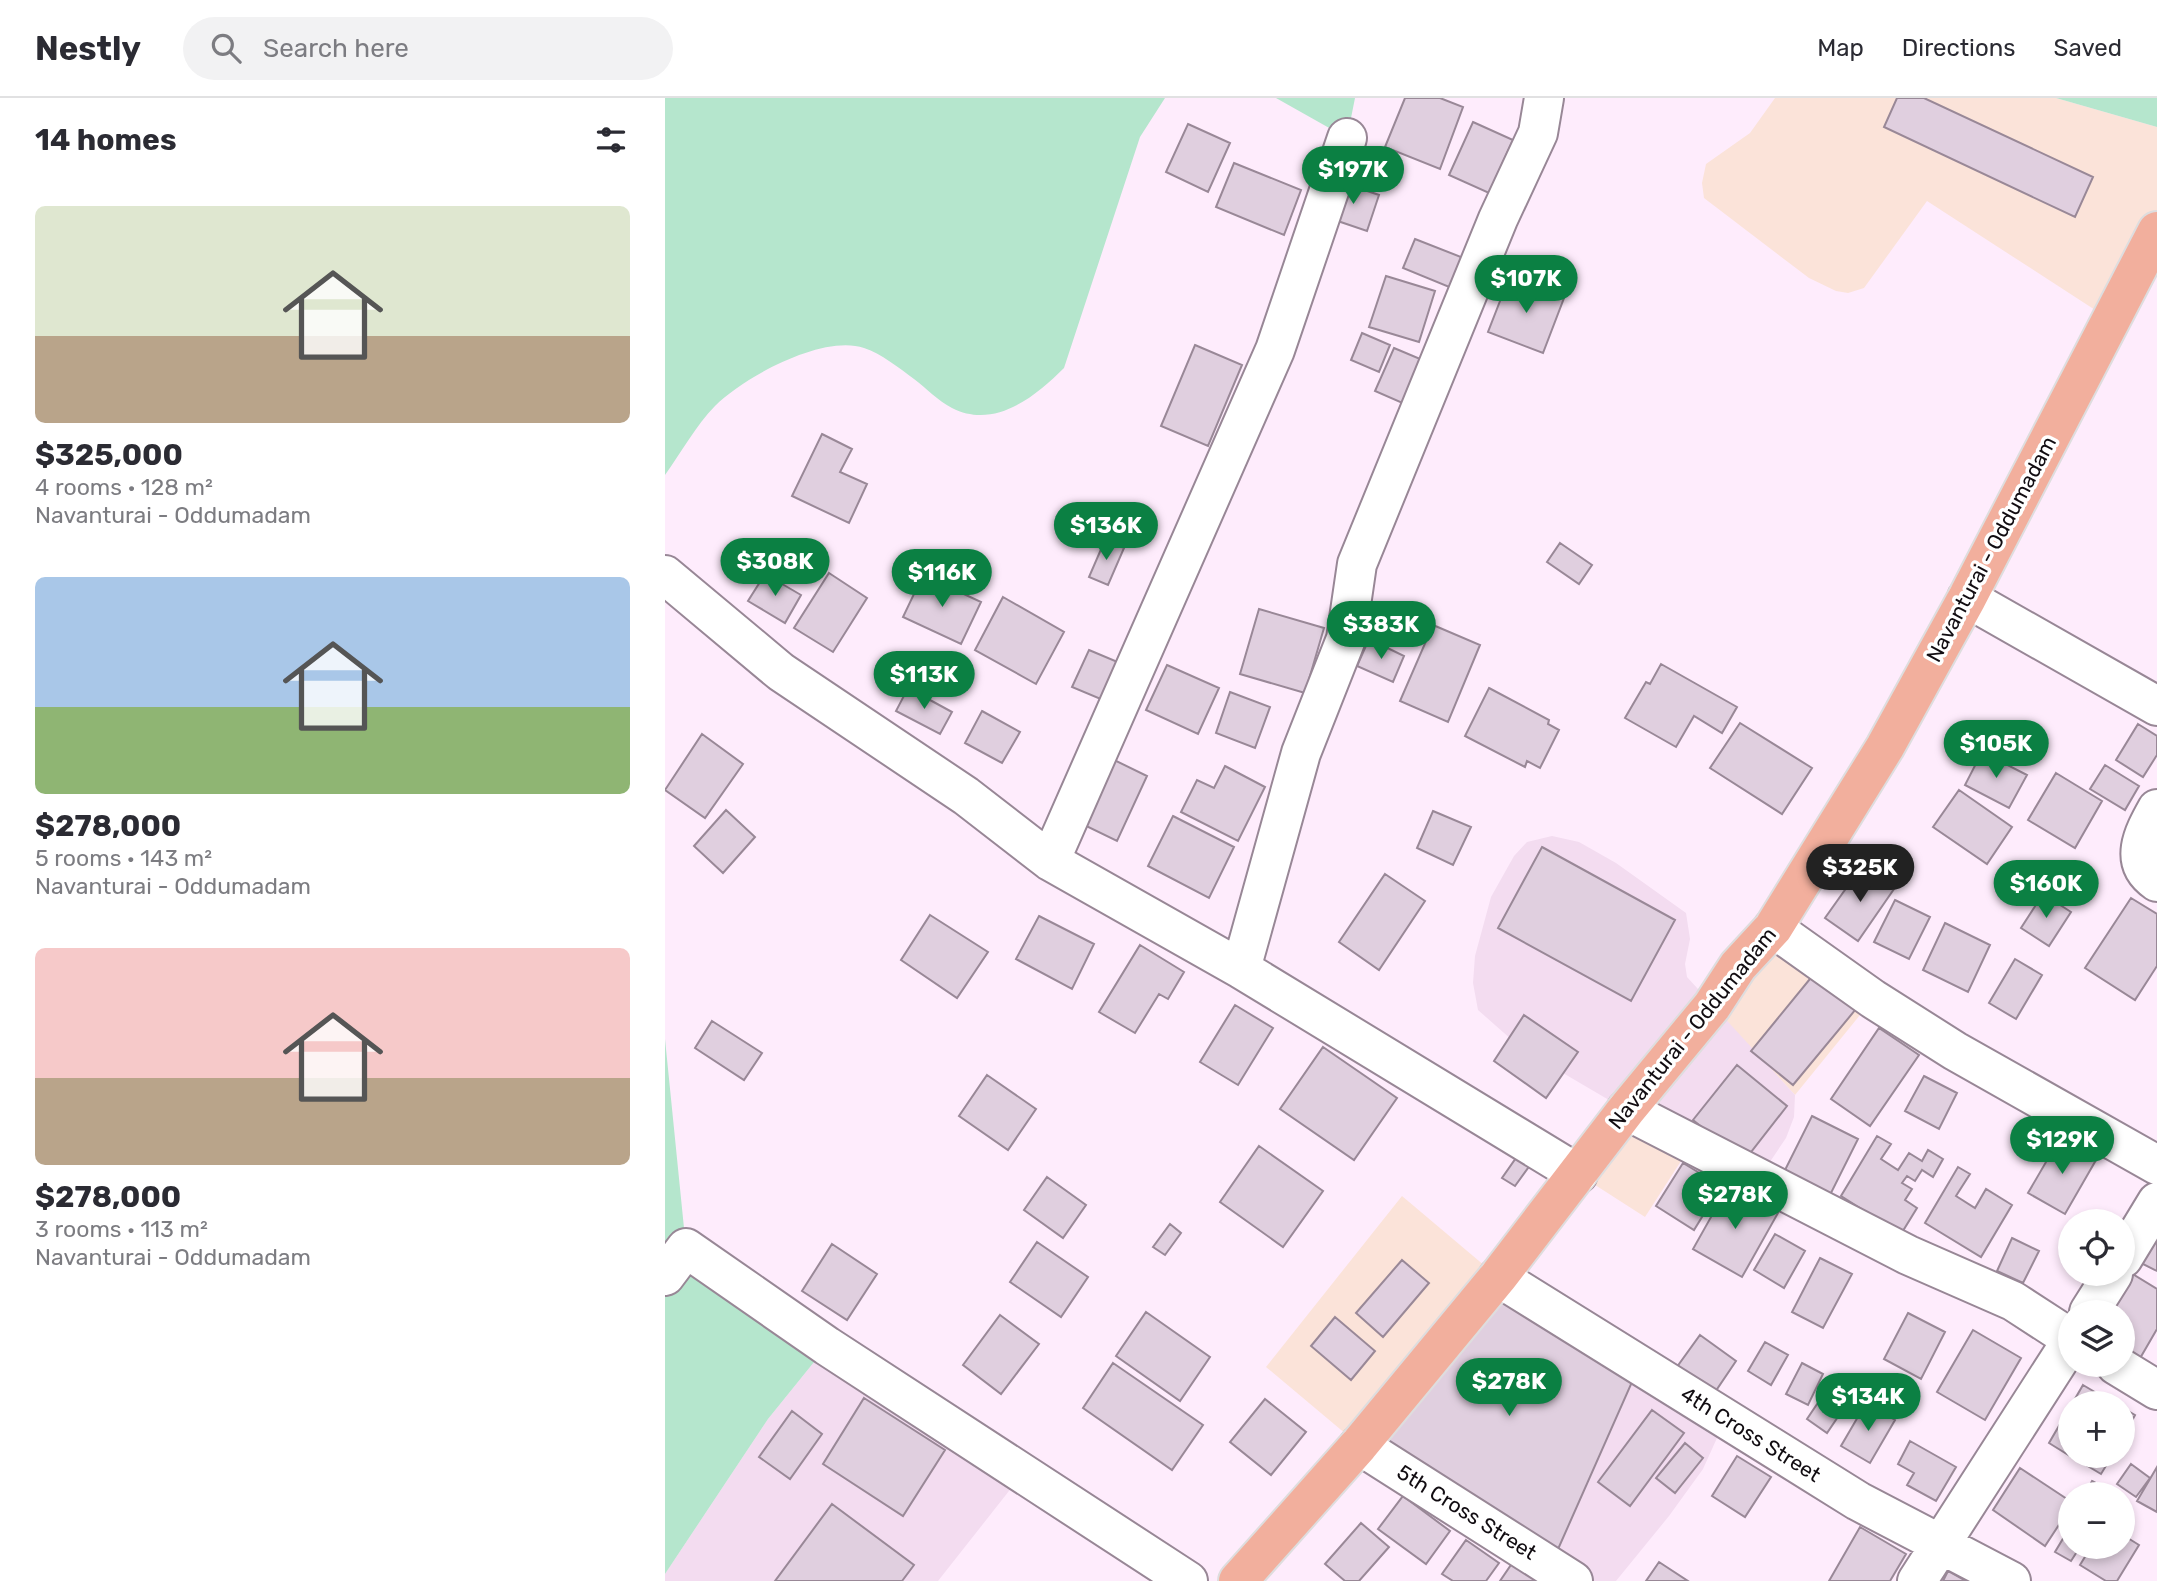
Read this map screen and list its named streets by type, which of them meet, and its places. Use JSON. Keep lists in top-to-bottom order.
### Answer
{
  "streets": {
    "main road": ["Navanturai - Oddumadam"],
    "street": ["4th Cross Street", "5th Cross Street"]
  },
  "crossings": [
    ["Navanturai - Oddumadam", "4th Cross Street"],
    ["Navanturai - Oddumadam", "5th Cross Street"]
  ],
  "page": {
    "header": "Nestly",
    "search": "Search here",
    "nav": ["Map", "Directions", "Saved"],
    "heading": "14 homes",
    "price": [
      "$197K",
      "$107K",
      "$136K",
      "$308K",
      "$116K",
      "$383K",
      "$113K",
      "$105K",
      "$325K",
      "$160K",
      "$129K",
      "$278K",
      "$278K",
      "$134K"
    ],
    "list": [
      {
        "name": "$325,000",
        "note": "4 rooms · 128 m² · Navanturai - Oddumadam"
      },
      {
        "name": "$278,000",
        "note": "5 rooms · 143 m² · Navanturai - Oddumadam"
      },
      {
        "name": "$278,000",
        "note": "3 rooms · 113 m² · Navanturai - Oddumadam"
      }
    ],
    "map_buttons": ["+", "−"]
  }
}
